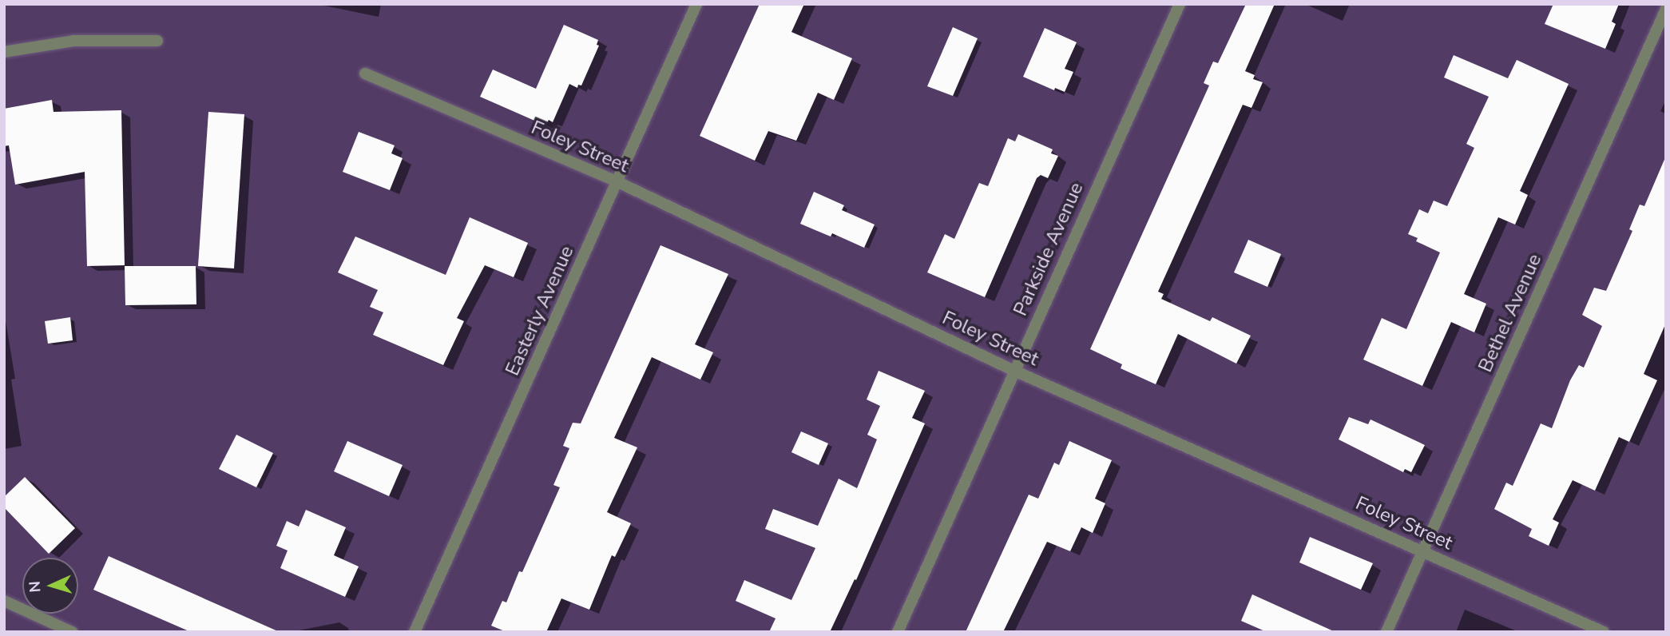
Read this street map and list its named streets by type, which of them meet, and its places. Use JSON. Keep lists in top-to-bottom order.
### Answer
{
  "streets": {
    "street": [
      "Foley Street",
      "Parkside Avenue",
      "Easterly Avenue",
      "Bethel Avenue"
    ]
  },
  "crossings": [
    ["Foley Street", "Parkside Avenue"],
    ["Foley Street", "Easterly Avenue"],
    ["Foley Street", "Bethel Avenue"]
  ],
  "north": "left"
}
